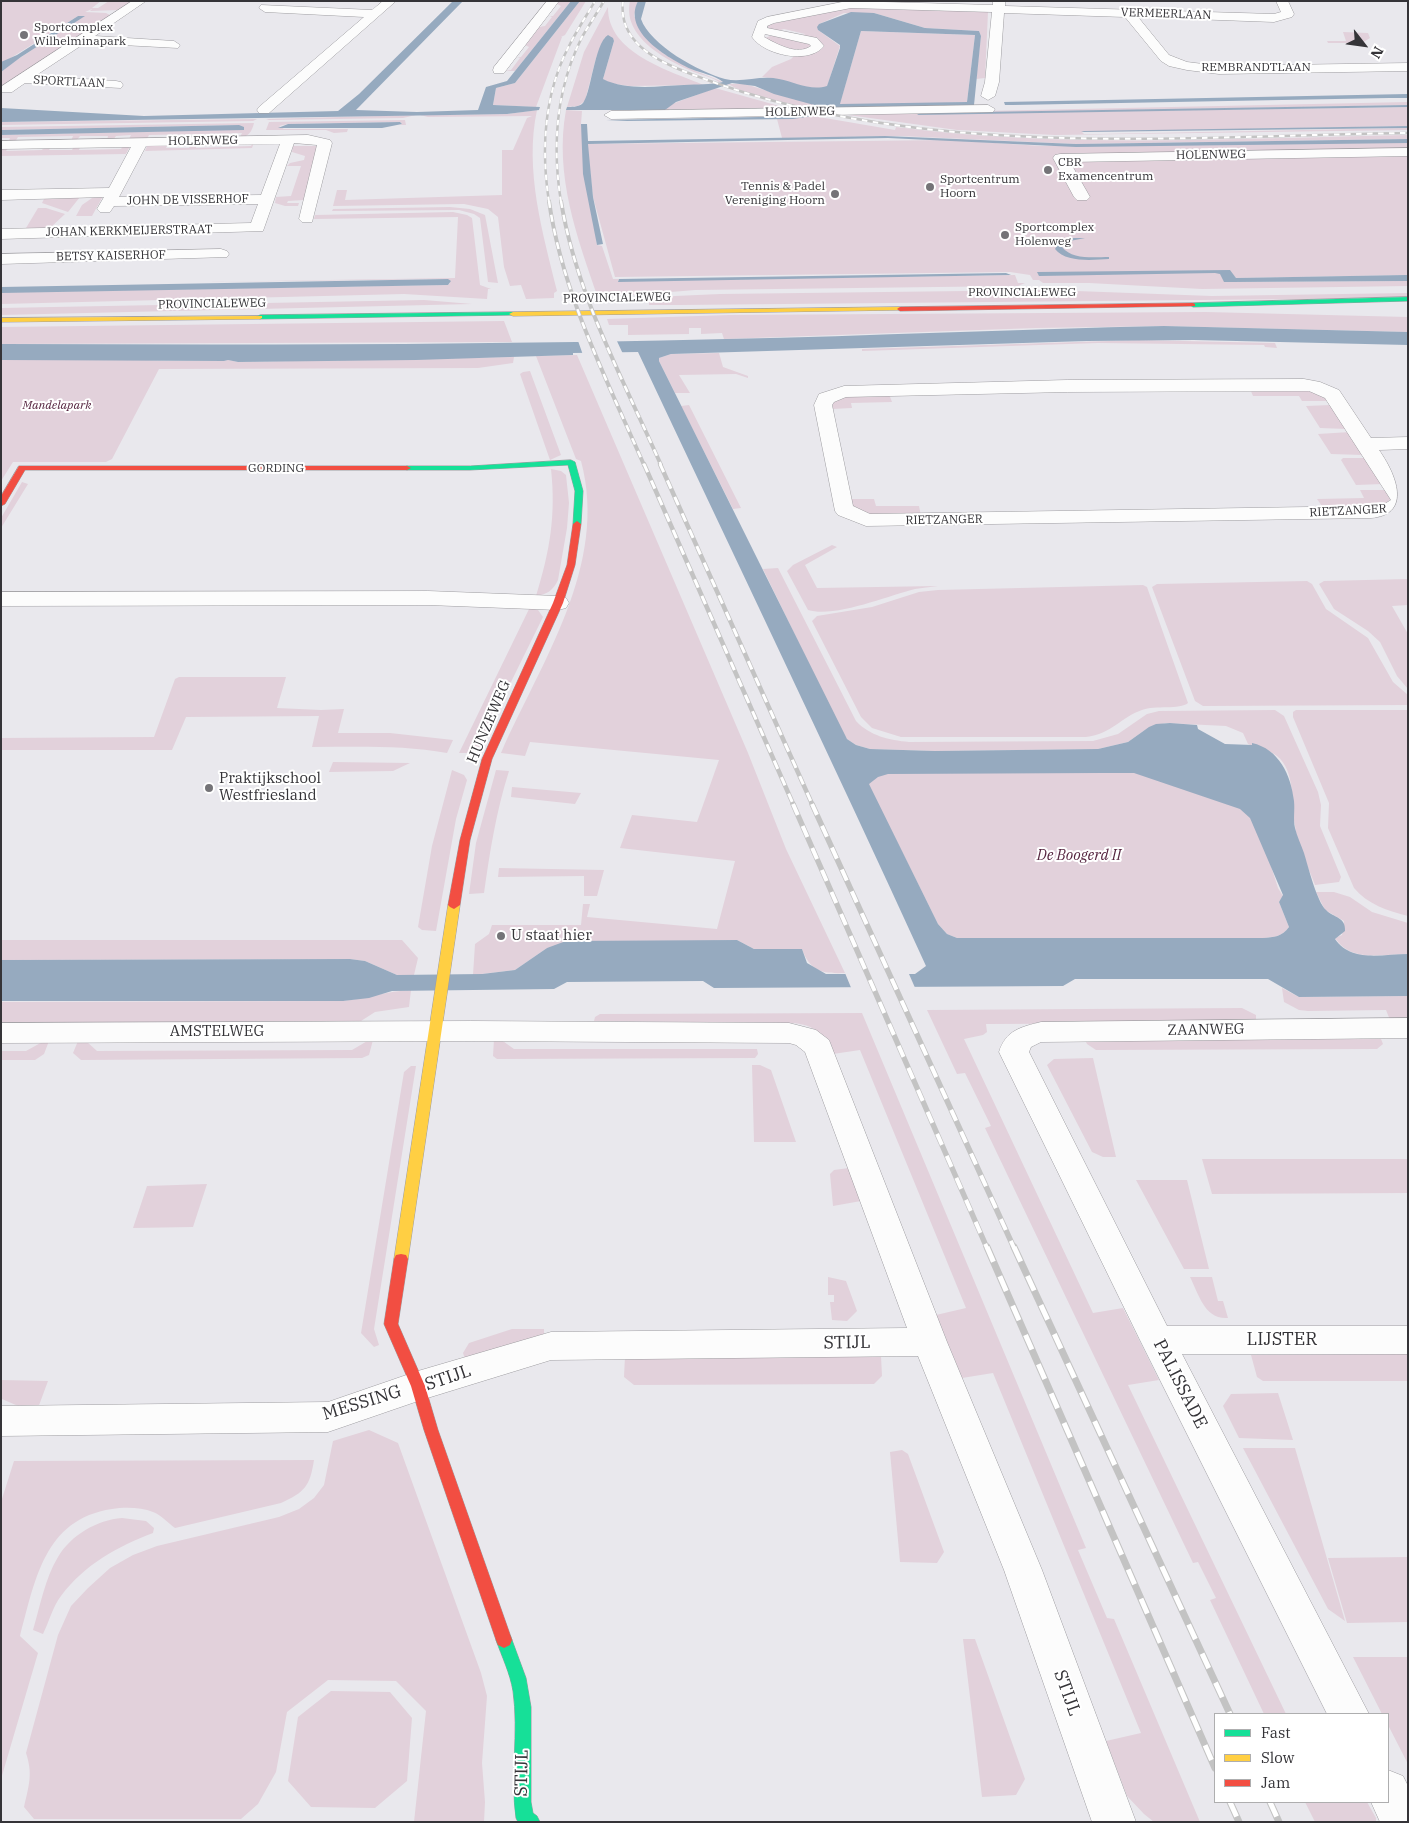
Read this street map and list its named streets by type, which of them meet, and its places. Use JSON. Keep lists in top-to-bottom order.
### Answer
{
  "streets": {
    "street": [
      "VERMEERLAAN",
      "REMBRANDTLAAN",
      "SPORTLAAN",
      "HOLENWEG",
      "JOHN DE VISSERHOF",
      "JOHAN KERKMEIJERSTRAAT",
      "BETSY KAISERHOF",
      "PROVINCIALEWEG",
      "GORDING",
      "RIETZANGER",
      "HUNZEWEG",
      "ZAANWEG",
      "AMSTELWEG",
      "LIJSTER",
      "STIJL",
      "PALISSADE",
      "MESSING"
    ]
  },
  "crossings": [
    ["VERMEERLAAN", "REMBRANDTLAAN"],
    ["VERMEERLAAN", "HOLENWEG"],
    ["JOHN DE VISSERHOF", "JOHAN KERKMEIJERSTRAAT"],
    ["GORDING", "HUNZEWEG"],
    ["HUNZEWEG", "AMSTELWEG"],
    ["HUNZEWEG", "STIJL"],
    ["HUNZEWEG", "MESSING"],
    ["ZAANWEG", "PALISSADE"],
    ["AMSTELWEG", "STIJL"],
    ["AMSTELWEG", "MESSING"],
    ["LIJSTER", "PALISSADE"],
    ["STIJL", "MESSING"]
  ],
  "parks": ["Mandelapark", "De Boogerd II"],
  "places": [
    "Sportcomplex Wilhelminapark",
    "CBR Examencentrum",
    "Sportcentrum Hoorn",
    "Tennis & Padel Vereniging Hoorn",
    "Sportcomplex Holenweg",
    "Praktijkschool Westfriesland",
    "U staat hier"
  ],
  "legend": ["Fast", "Slow", "Jam"],
  "north": "bottom right"
}
